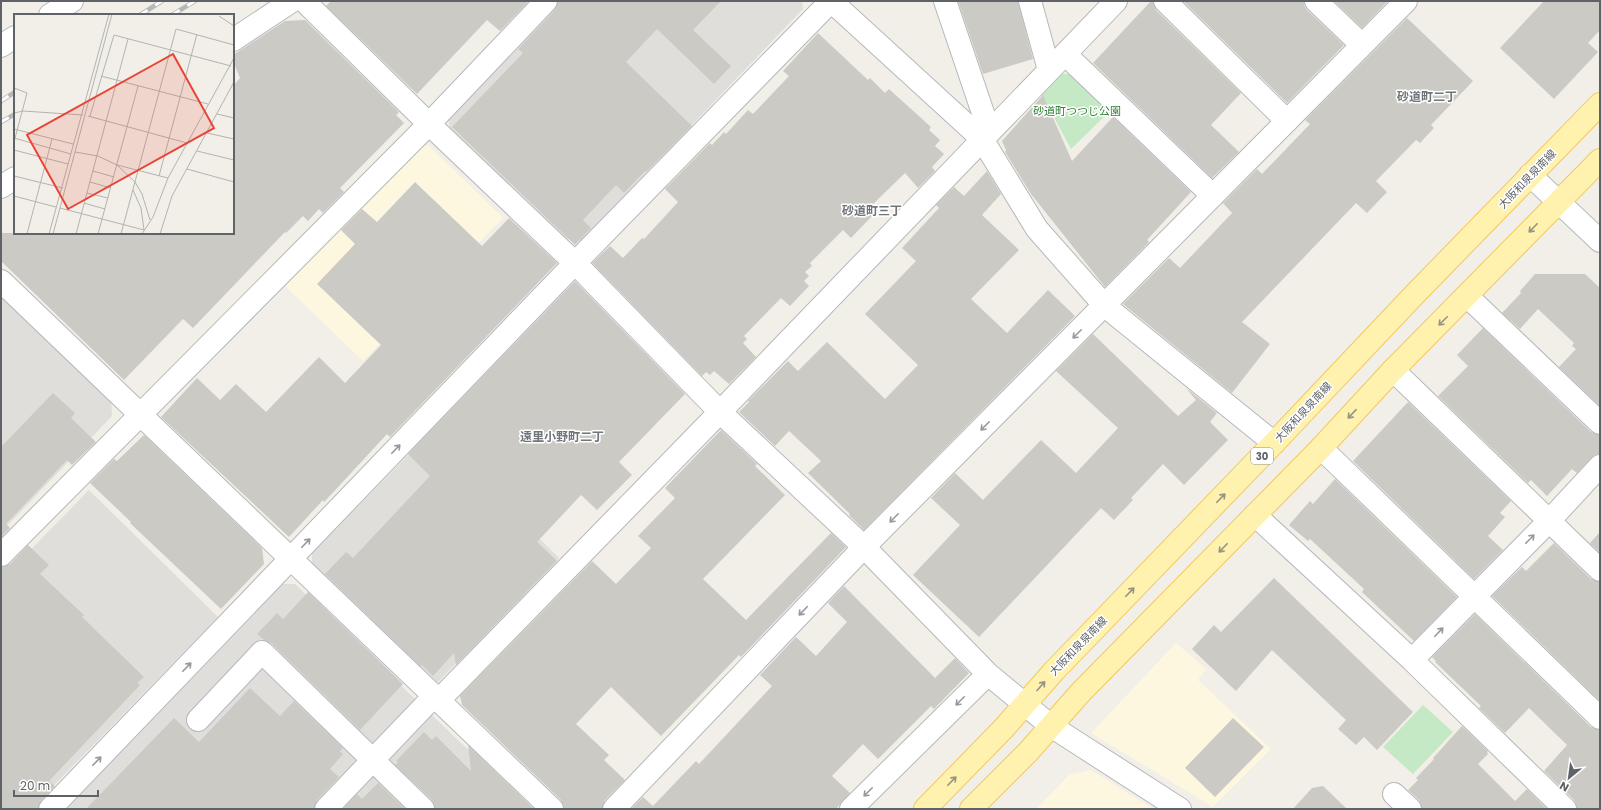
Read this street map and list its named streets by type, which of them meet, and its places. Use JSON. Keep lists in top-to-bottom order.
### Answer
{
  "streets": {
    "main road": ["大阪和泉泉南線", "30"]
  },
  "districts": ["砂道町二丁", "砂道町三丁", "遠里小野町二丁"],
  "parks": ["砂道町つつじ公園"],
  "scale_bar": "20 m",
  "north": "bottom left"
}
